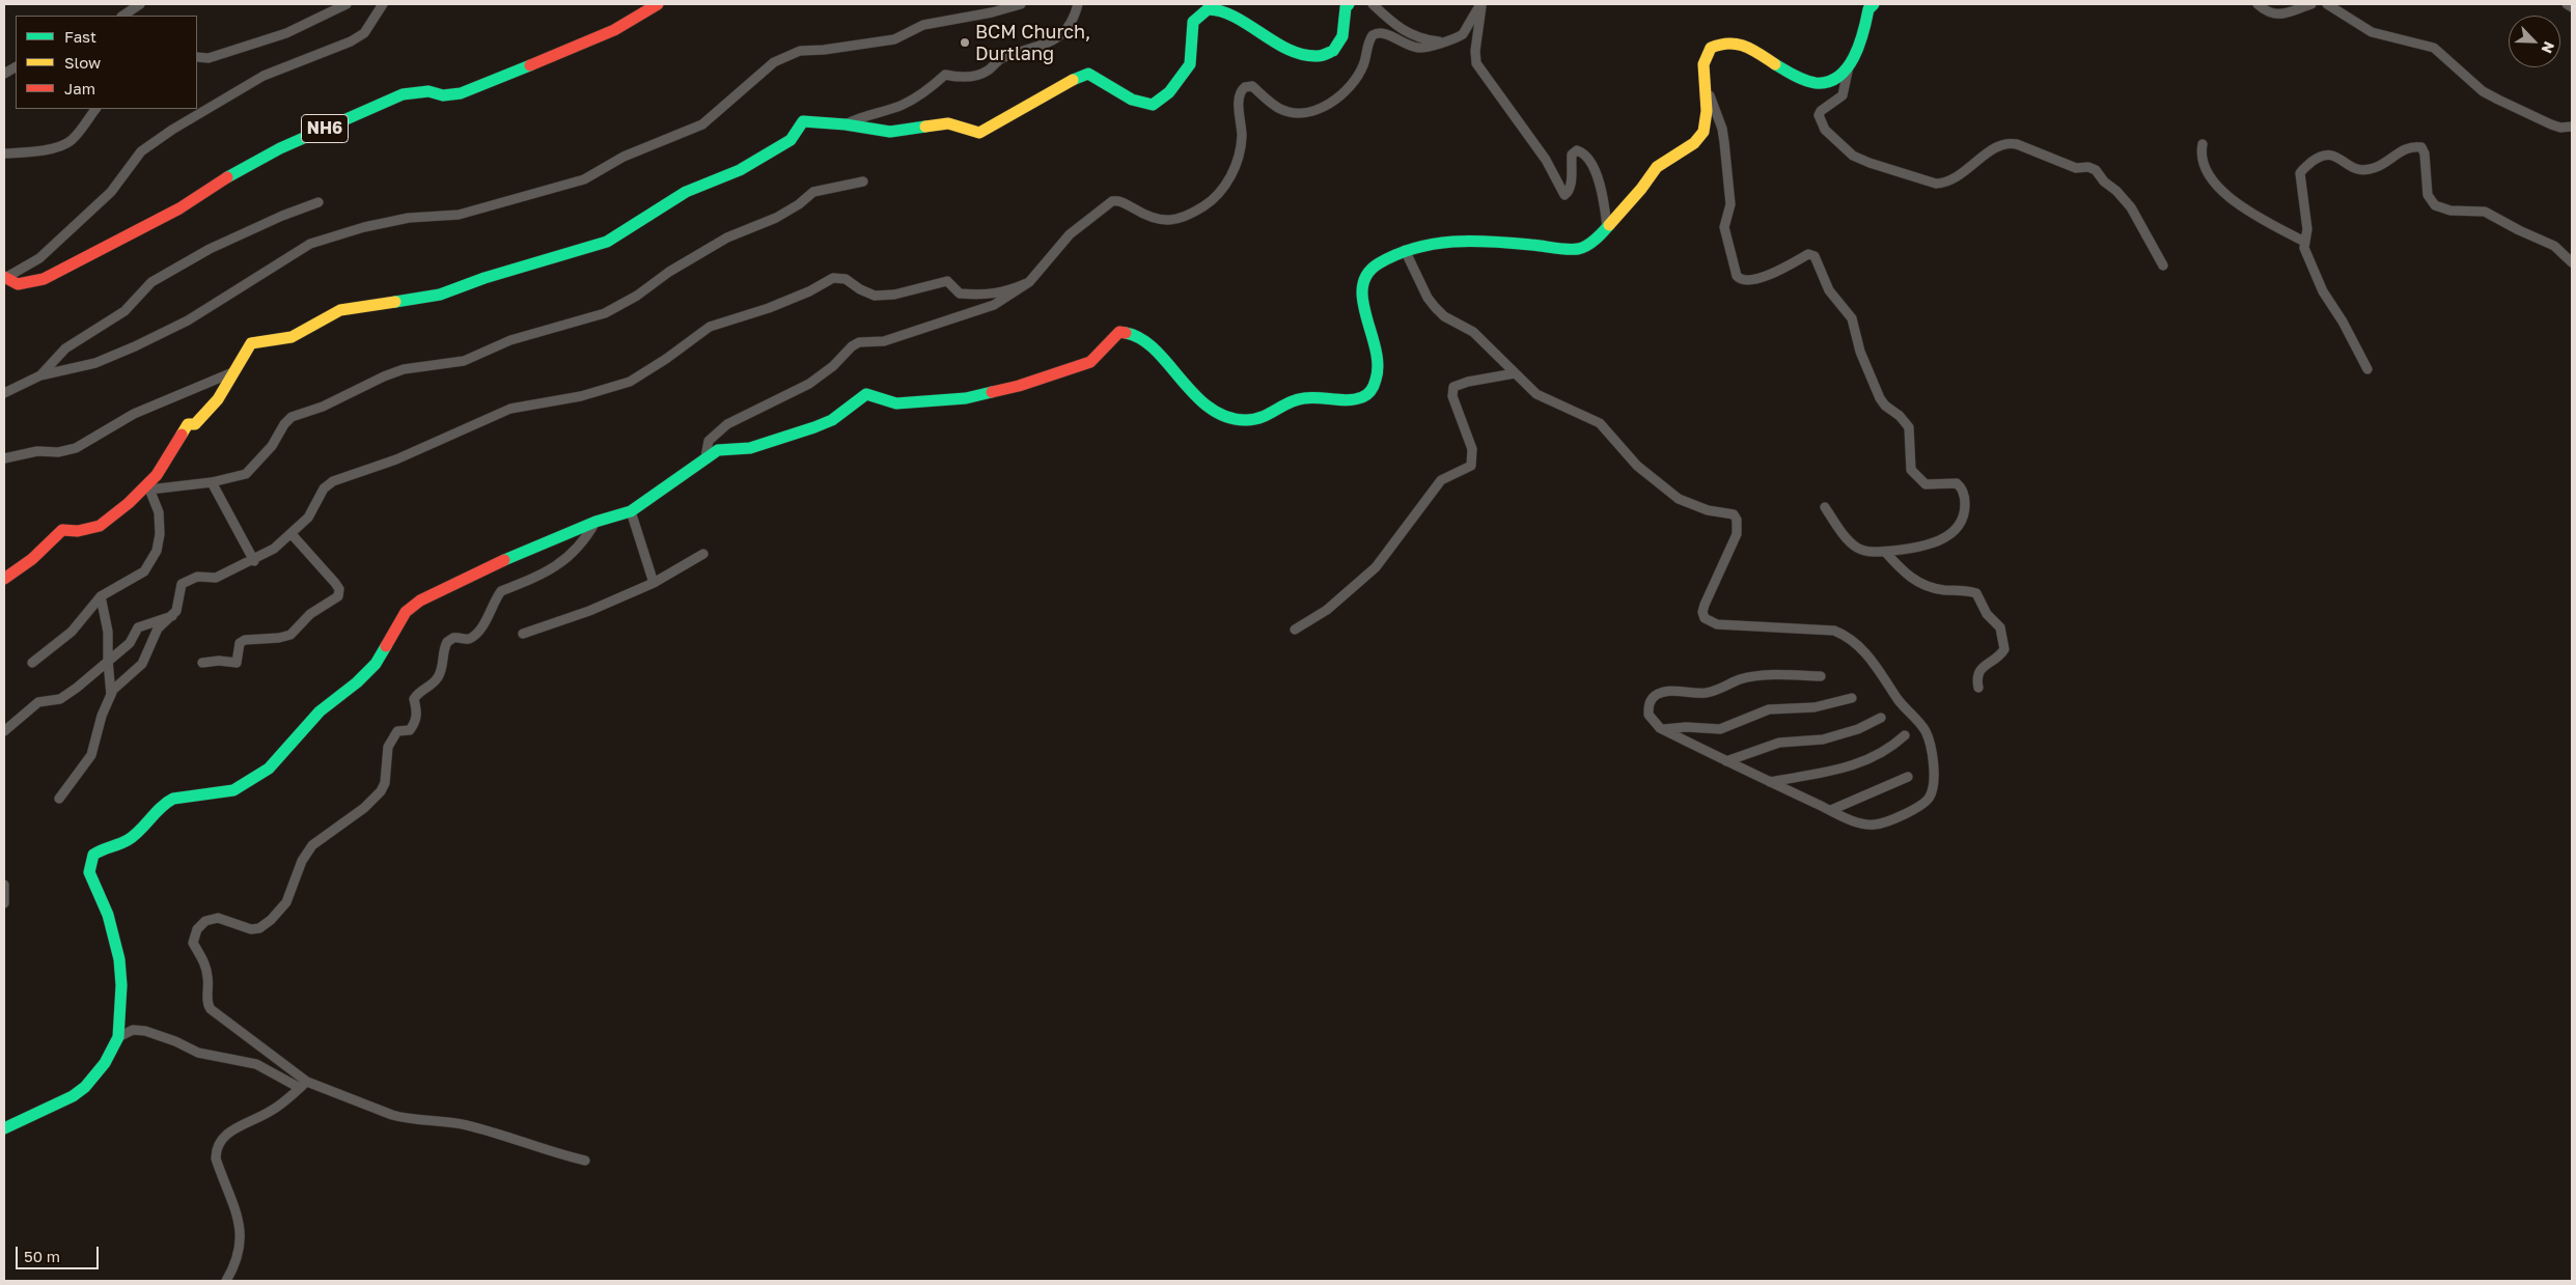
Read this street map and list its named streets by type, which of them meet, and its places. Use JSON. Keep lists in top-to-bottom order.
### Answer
{
  "streets": {
    "main road": ["NH6"]
  },
  "places": ["BCM Church, Durtlang"],
  "legend": ["Fast", "Slow", "Jam"],
  "scale_bar": "50 m",
  "north": "bottom right"
}
